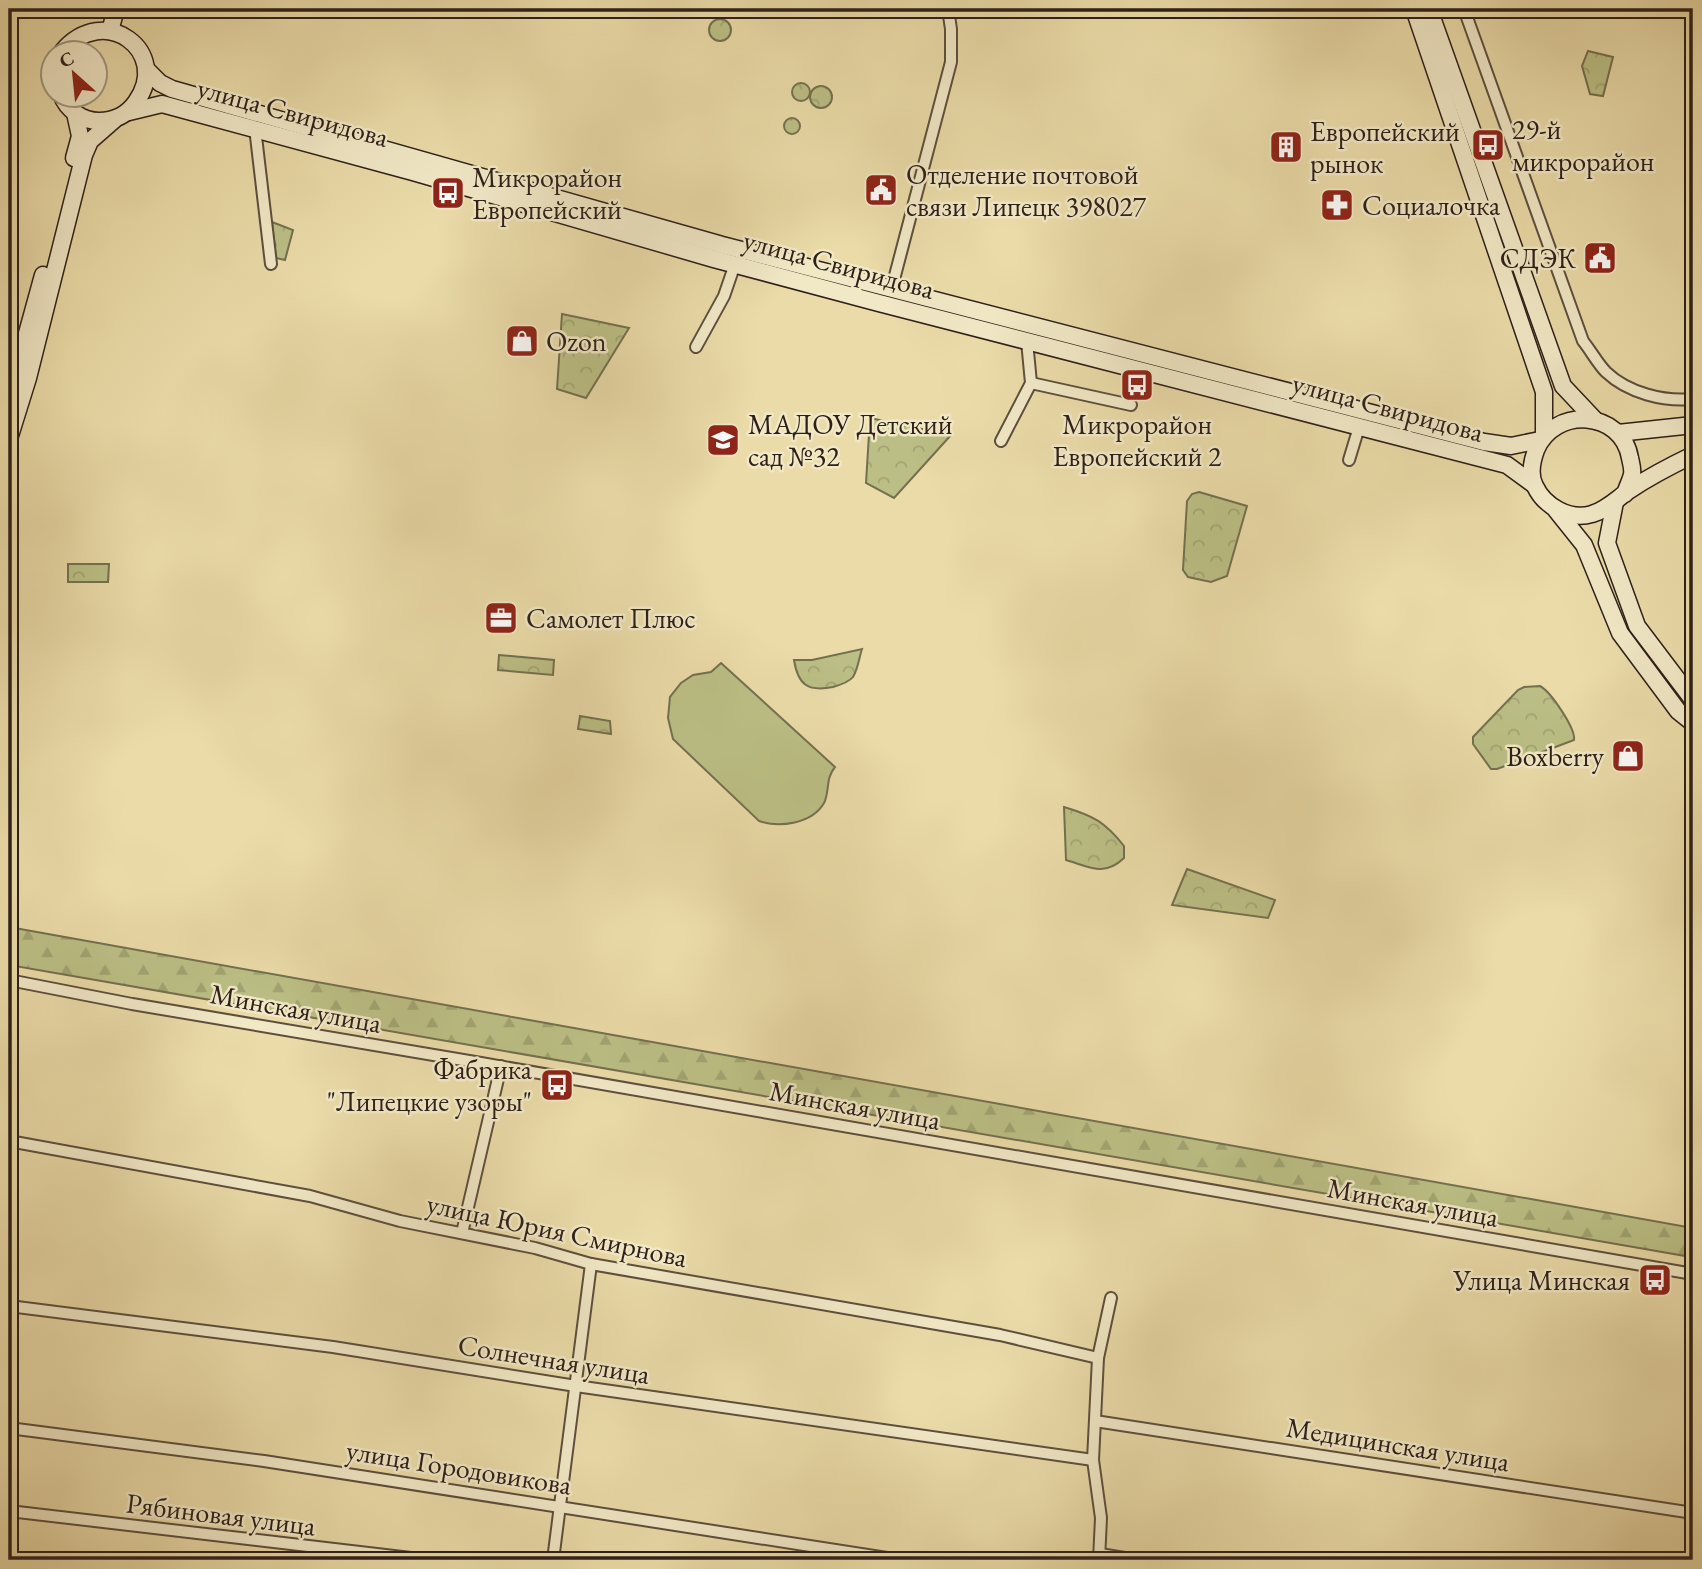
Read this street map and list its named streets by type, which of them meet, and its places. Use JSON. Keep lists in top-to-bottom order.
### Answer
{
  "streets": {
    "street": [
      "улица Свиридова",
      "Минская улица",
      "улица Юрия Смирнова",
      "Солнечная улица",
      "Медицинская улица",
      "улица Городовикова",
      "Рябиновая улица"
    ]
  },
  "places": {
    "bus stop": [
      "29-й микрорайон",
      "Микрорайон Европейский",
      "Микрорайон Европейский 2",
      "Фабрика \"Липецкие узоры\"",
      "Улица Минская"
    ],
    "building": ["Европейский рынок"],
    "public building": ["Отделение почтовой связи Липецк 398027", "СДЭК"],
    "pharmacy": ["Социалочка"],
    "shop": ["Ozon", "Boxberry"],
    "school or university": ["МАДОУ Детский сад №32"],
    "office": ["Самолет Плюс"]
  },
  "north": "top left"
}
